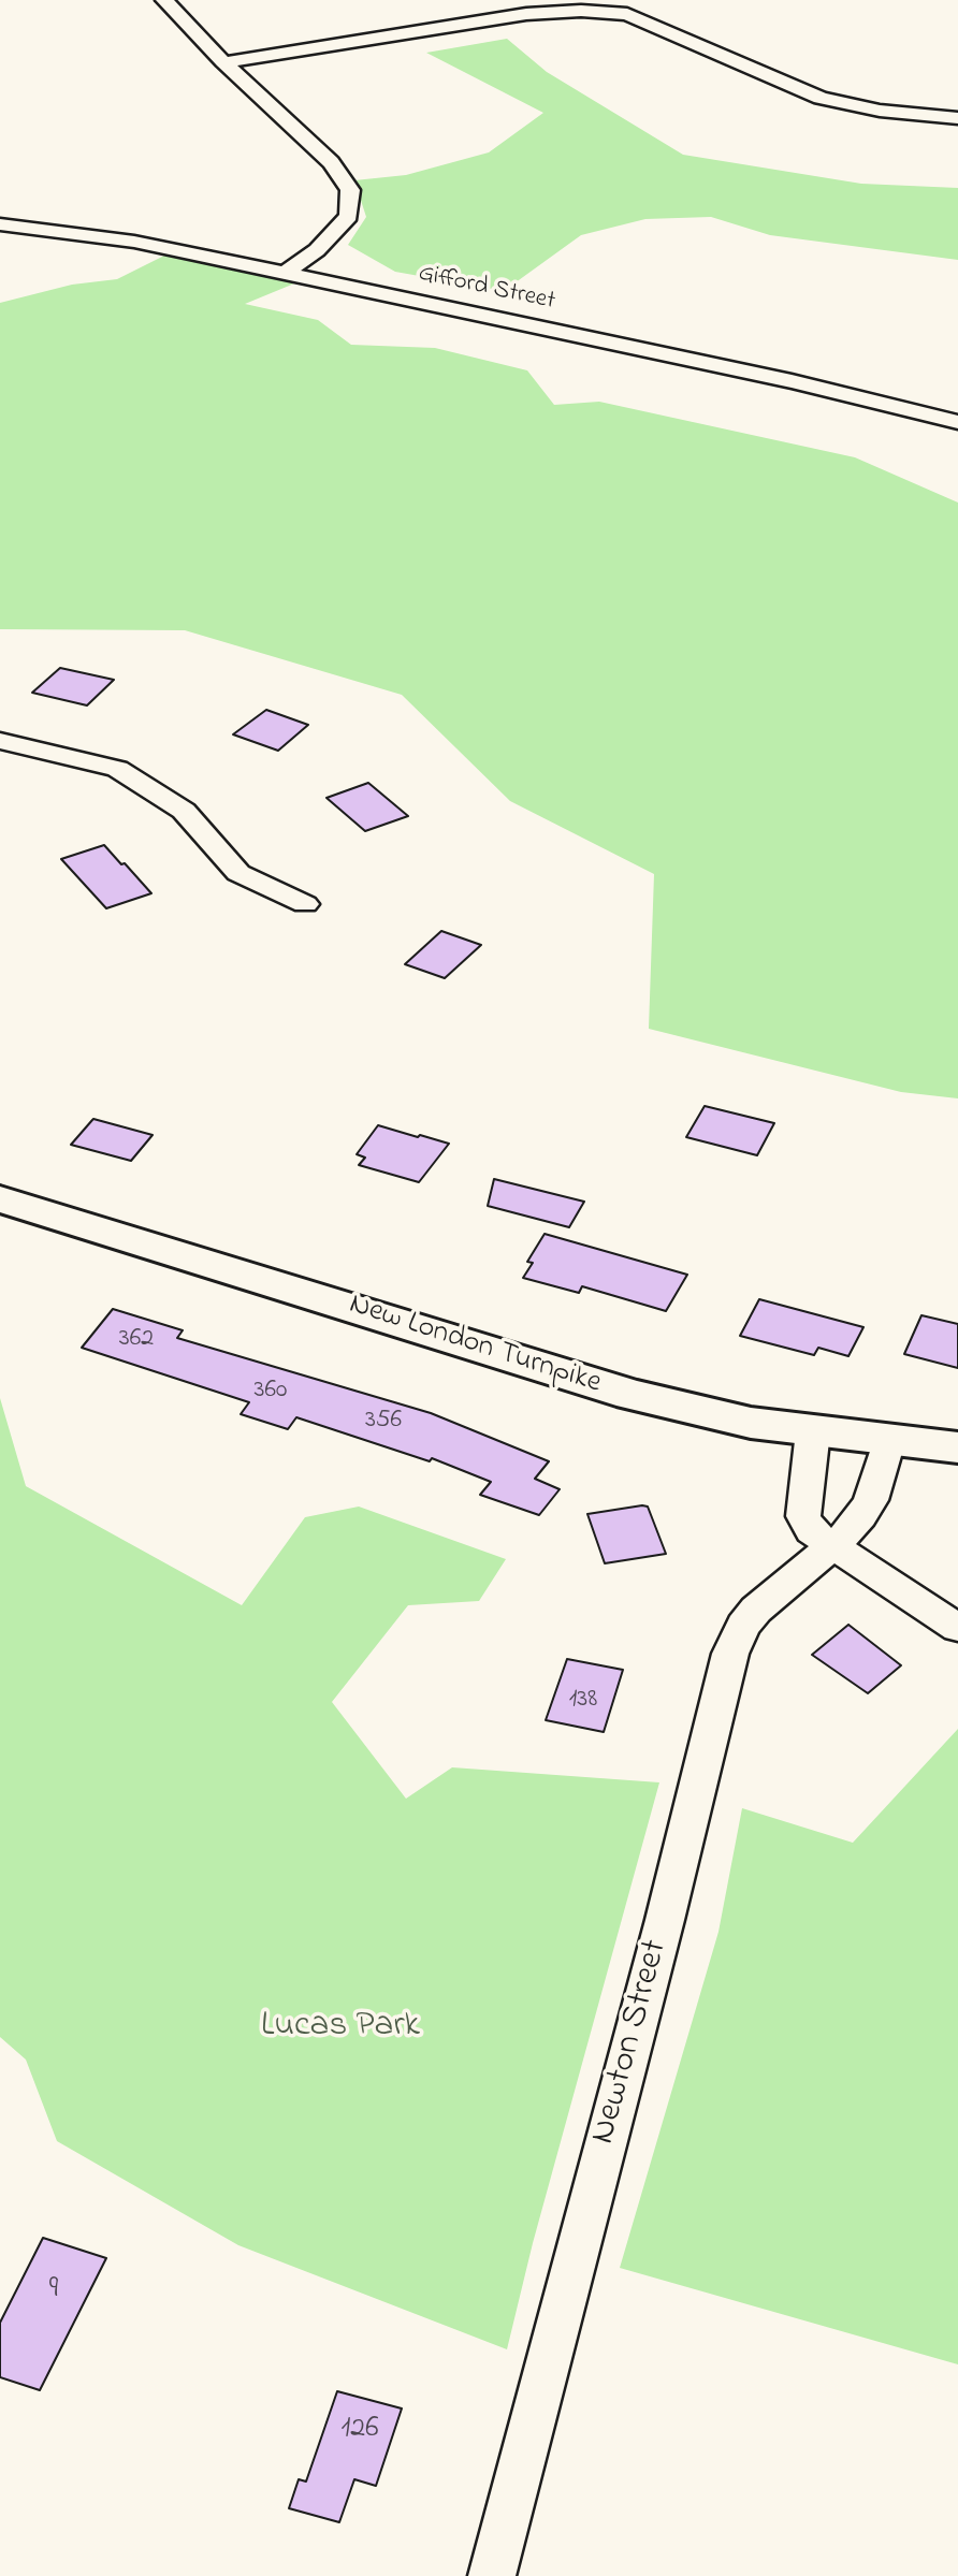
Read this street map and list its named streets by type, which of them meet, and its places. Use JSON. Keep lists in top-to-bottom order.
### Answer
{
  "streets": {
    "main road": ["New London Turnpike"],
    "street": ["Gifford Street", "Newton Street"]
  },
  "crossings": [
    ["New London Turnpike", "Newton Street"]
  ],
  "parks": ["Lucas Park"],
  "house_numbers": [
    "362",
    "360",
    "356",
    "138",
    "9",
    "126"
  ]
}
